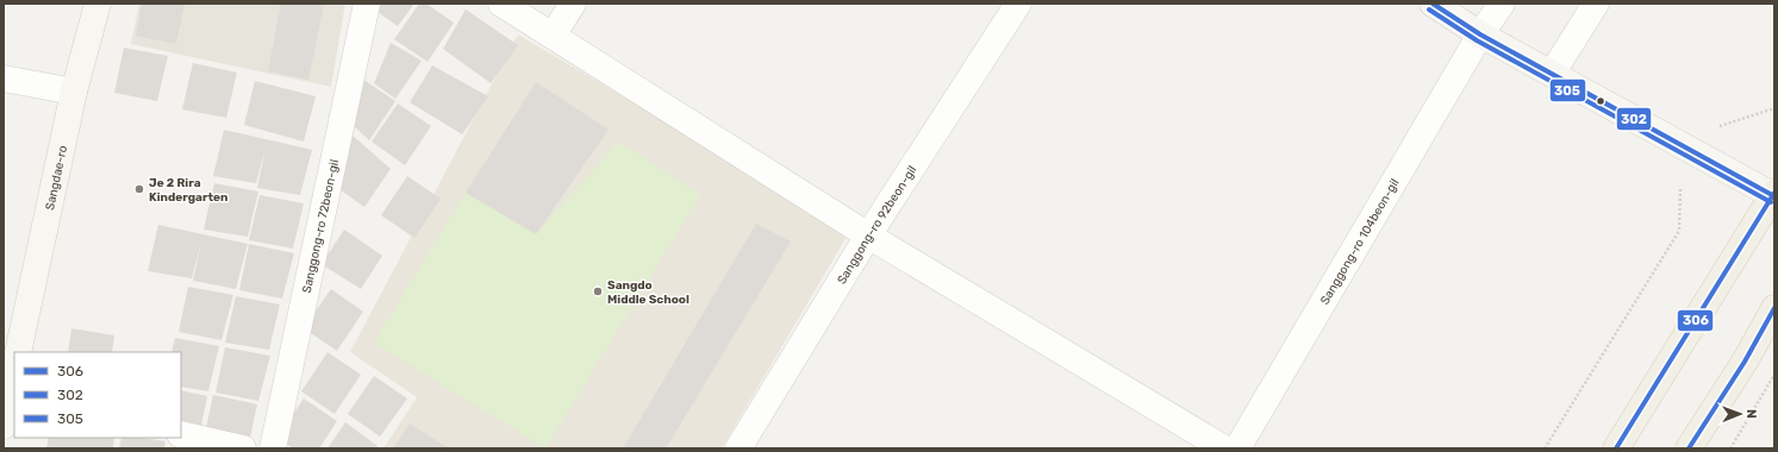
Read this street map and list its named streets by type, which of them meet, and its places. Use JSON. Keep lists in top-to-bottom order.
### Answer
{
  "streets": {
    "main road": ["Sangdae-ro"],
    "street": ["Sanggong-ro 92beon-gil", "Sanggong-ro 72beon-gil", "Sanggong-ro 104beon-gil"]
  },
  "places": ["Je 2 Rira Kindergarten", "Sangdo Middle School"],
  "lines": ["transit line 302", "transit line 305", "transit line 306"],
  "legend": ["306", "302", "305"],
  "north": "right"
}
